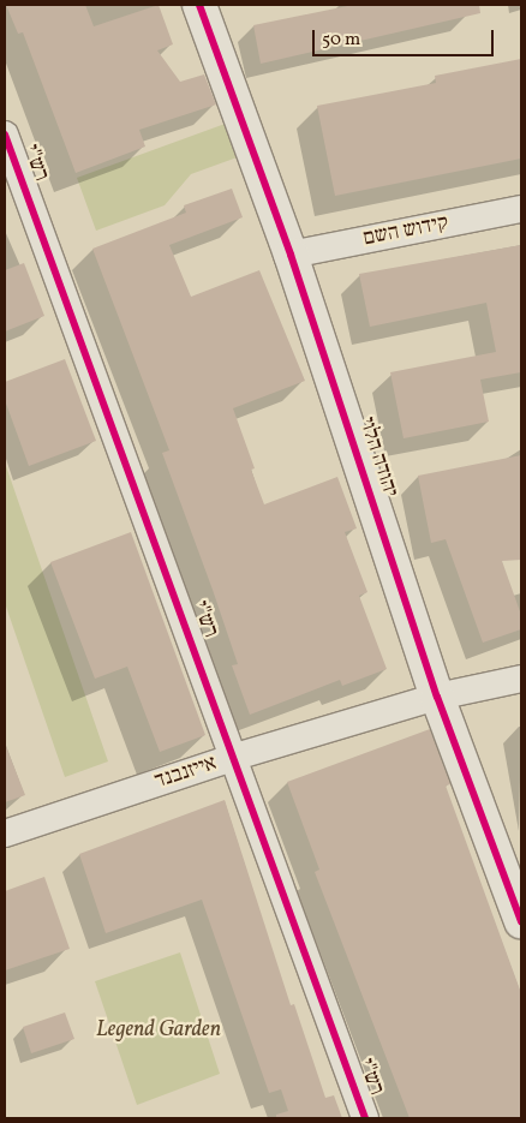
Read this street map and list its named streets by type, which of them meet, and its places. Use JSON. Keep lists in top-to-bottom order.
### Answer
{
  "streets": {
    "street": [
      "רש\"י",
      "קידוש השם",
      "יהודה הלוי",
      "אייזנבנד"
    ]
  },
  "crossings": [
    ["רש\"י", "אייזנבנד"],
    ["קידוש השם", "יהודה הלוי"],
    ["יהודה הלוי", "אייזנבנד"]
  ],
  "parks": ["Legend Garden"],
  "scale_bar": "50 m"
}
